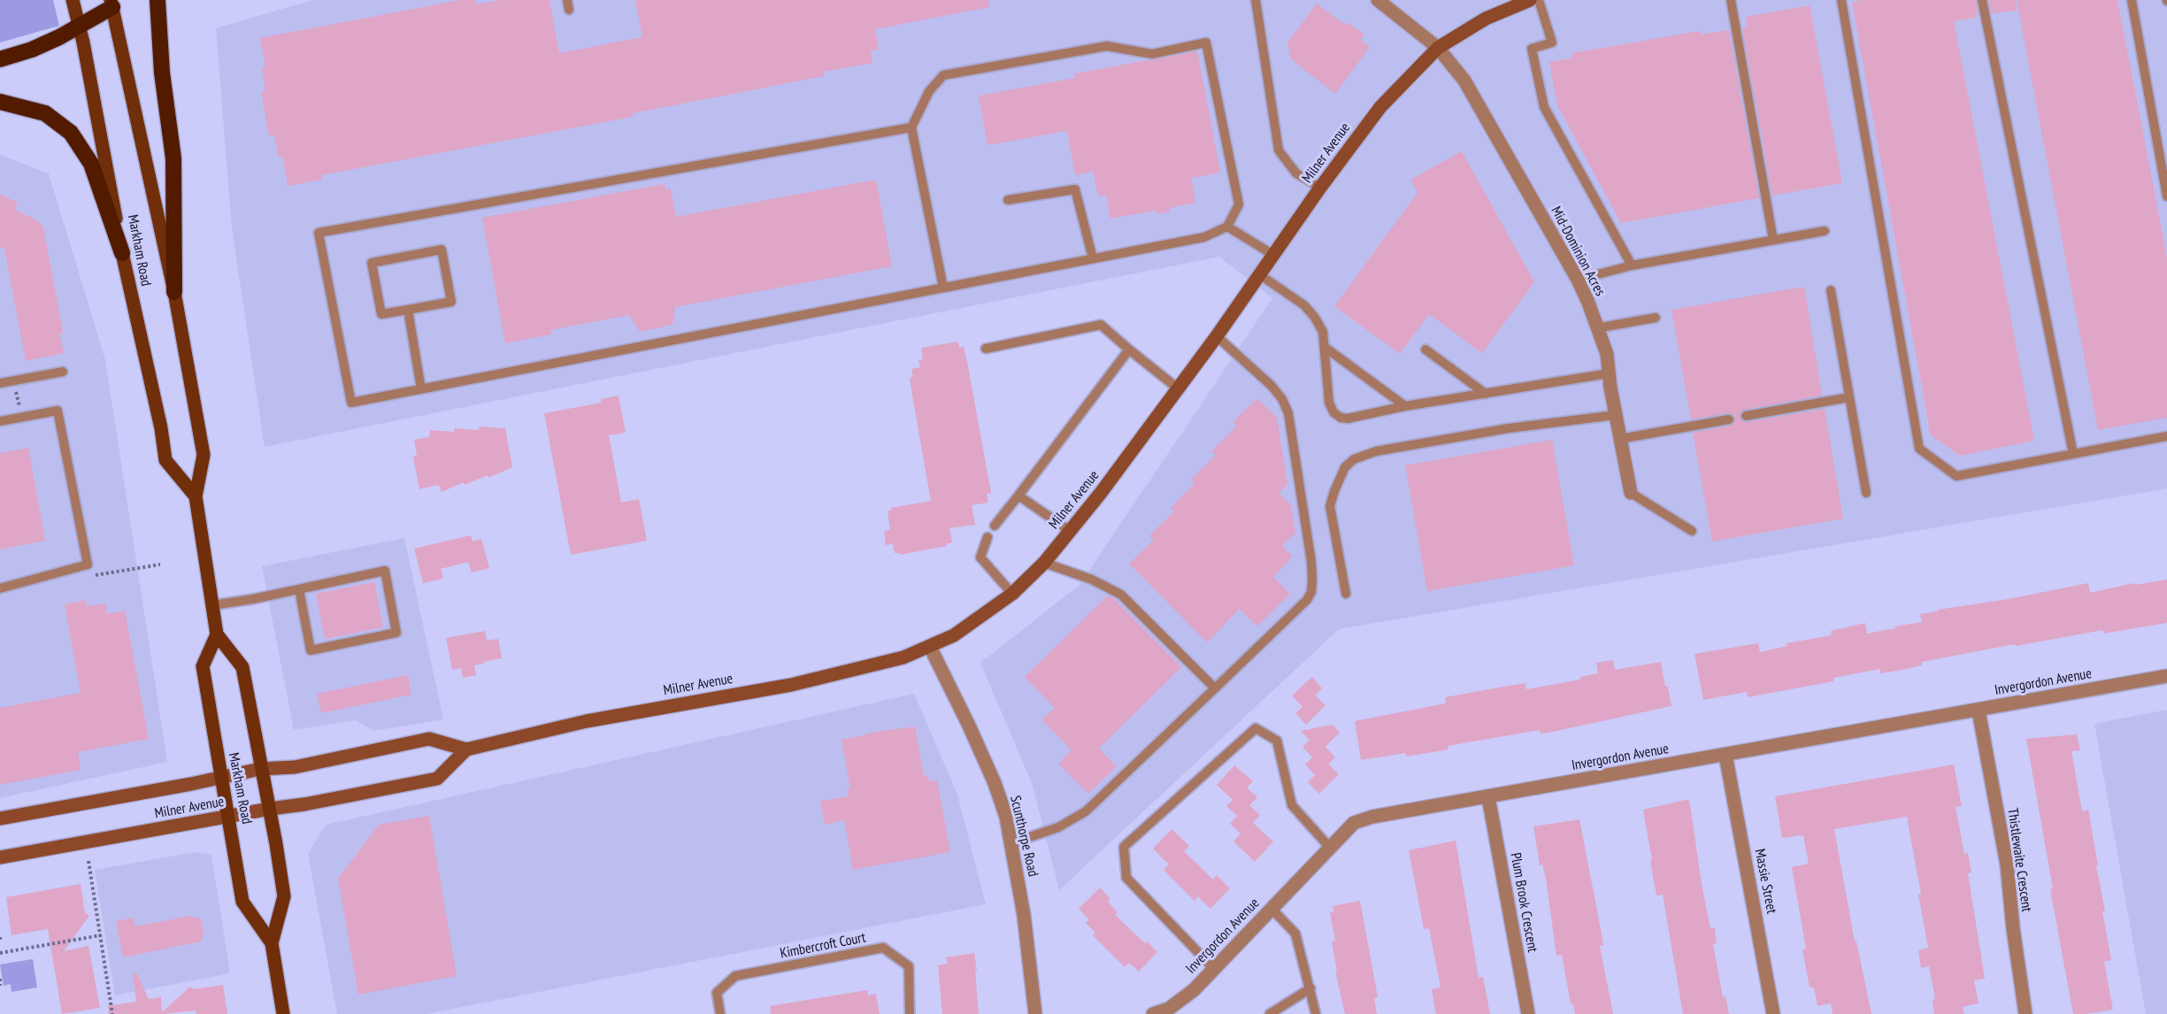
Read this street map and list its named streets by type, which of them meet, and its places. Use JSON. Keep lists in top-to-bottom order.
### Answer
{
  "streets": {
    "main road": ["Milner Avenue", "Markham Road"],
    "street": [
      "Mid-Dominion Acres",
      "Invergordon Avenue",
      "Scunthorpe Road",
      "Thistlewaite Crescent",
      "Massie Street",
      "Plum Brook Crescent"
    ],
    "lane": ["Kimbercroft Court"]
  },
  "crossings": [
    ["Milner Avenue", "Markham Road"],
    ["Milner Avenue", "Mid-Dominion Acres"],
    ["Milner Avenue", "Scunthorpe Road"],
    ["Invergordon Avenue", "Thistlewaite Crescent"],
    ["Invergordon Avenue", "Massie Street"],
    ["Invergordon Avenue", "Plum Brook Crescent"]
  ]
}
